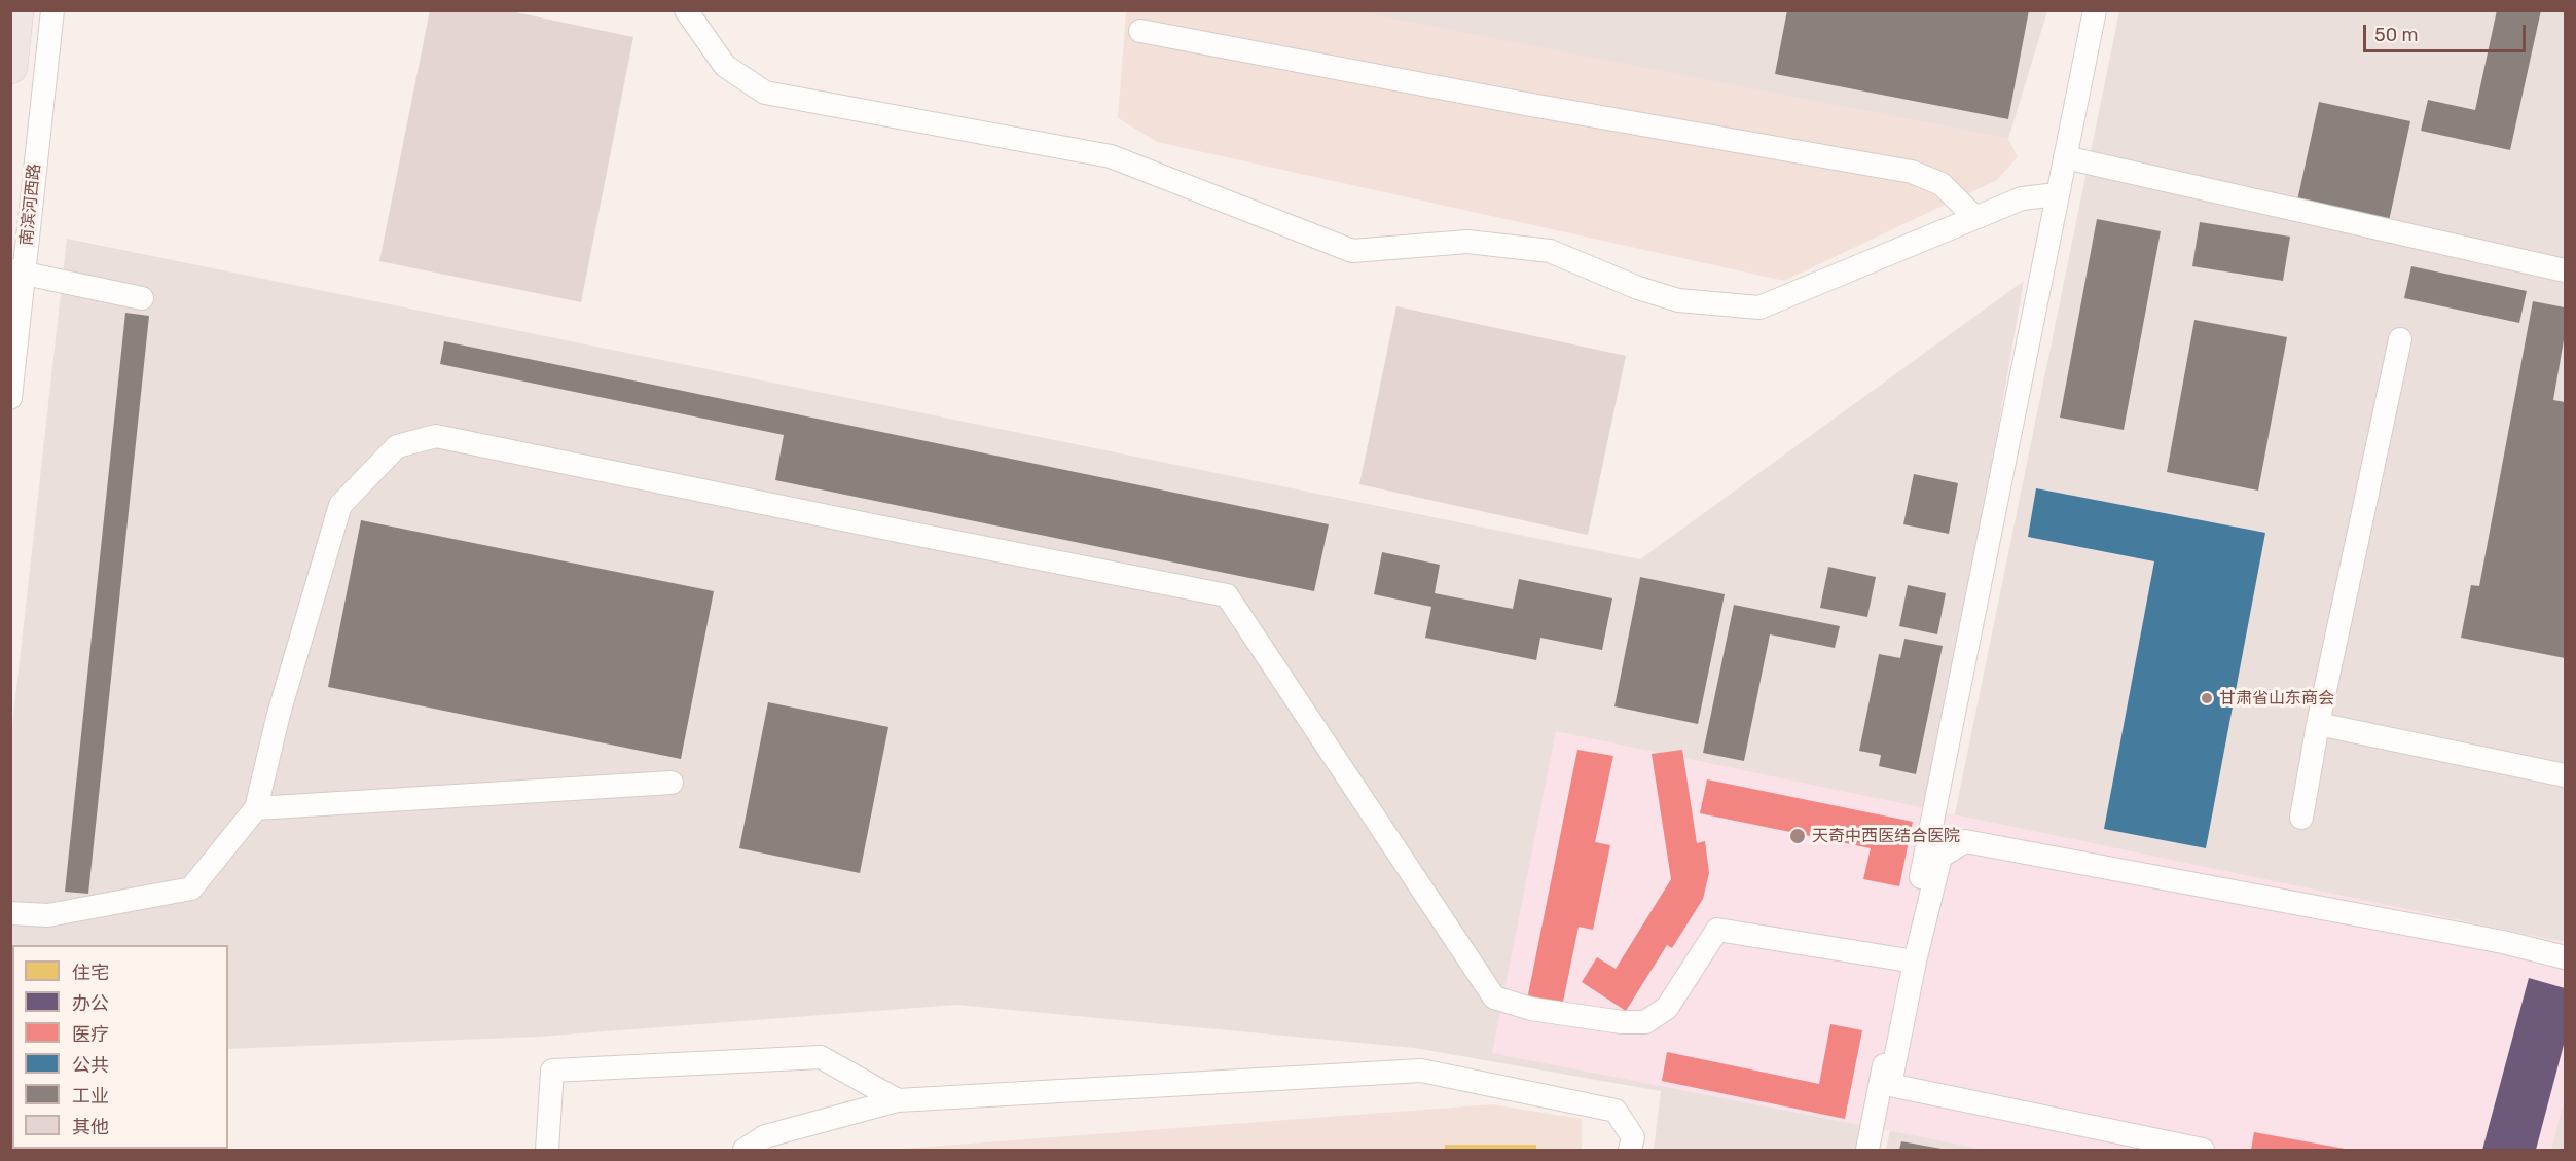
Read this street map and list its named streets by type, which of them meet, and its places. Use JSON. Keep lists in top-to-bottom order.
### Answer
{
  "streets": {
    "street": ["南滨河西路"]
  },
  "places": ["甘肃省山东商会", "天奇中西医结合医院"],
  "legend": [
    "住宅",
    "办公",
    "医疗",
    "公共",
    "工业",
    "其他"
  ],
  "scale_bar": "50 m"
}
